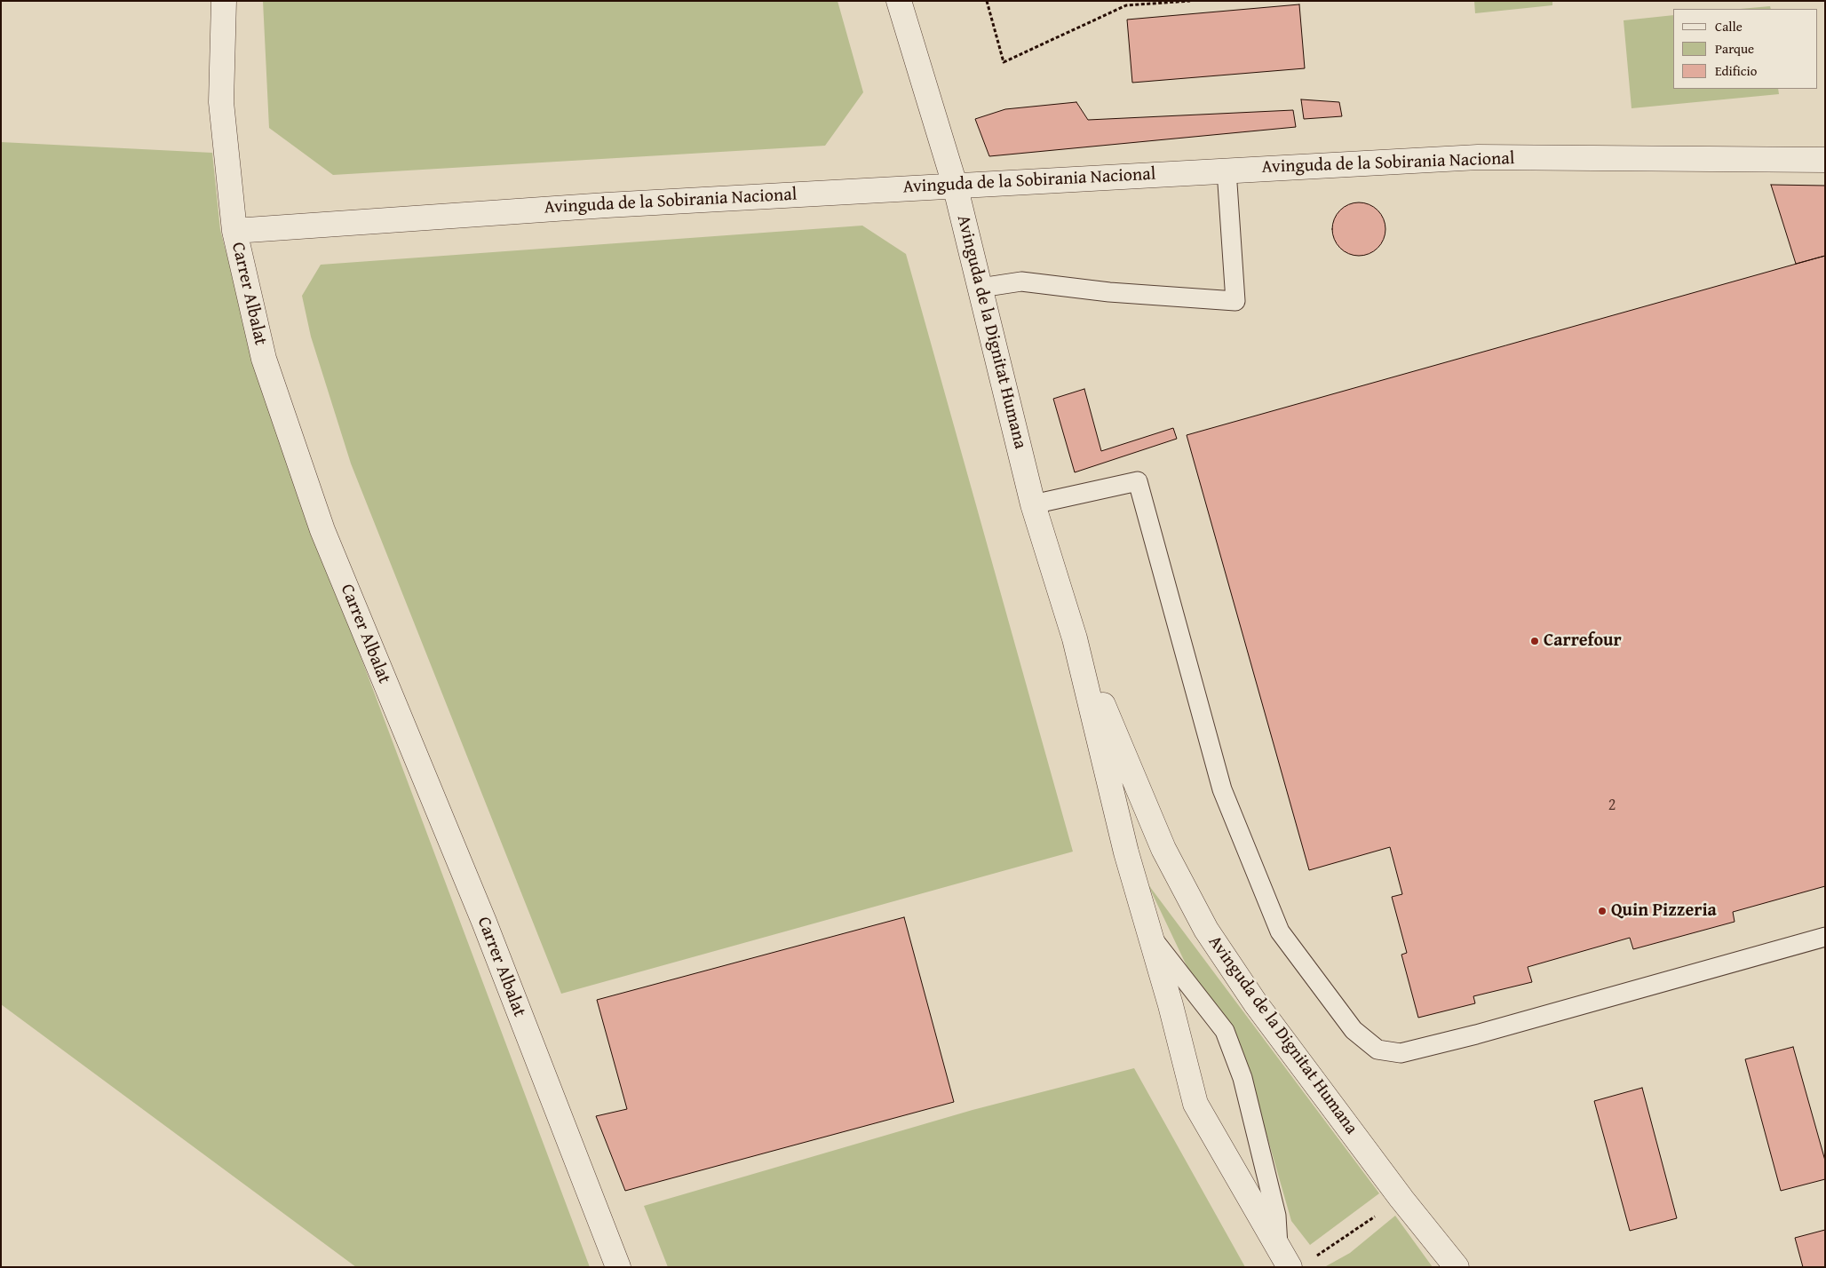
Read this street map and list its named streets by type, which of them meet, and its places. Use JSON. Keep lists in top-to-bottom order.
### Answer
{
  "streets": {
    "street": ["Avinguda de la Sobirania Nacional", "Carrer Albalat", "Avinguda de la Dignitat Humana"]
  },
  "crossings": [
    ["Avinguda de la Sobirania Nacional", "Carrer Albalat"],
    ["Avinguda de la Sobirania Nacional", "Avinguda de la Dignitat Humana"]
  ],
  "places": ["Carrefour", "Quin Pizzeria"],
  "house_numbers": ["2"],
  "legend": ["Calle", "Parque", "Edificio"]
}
